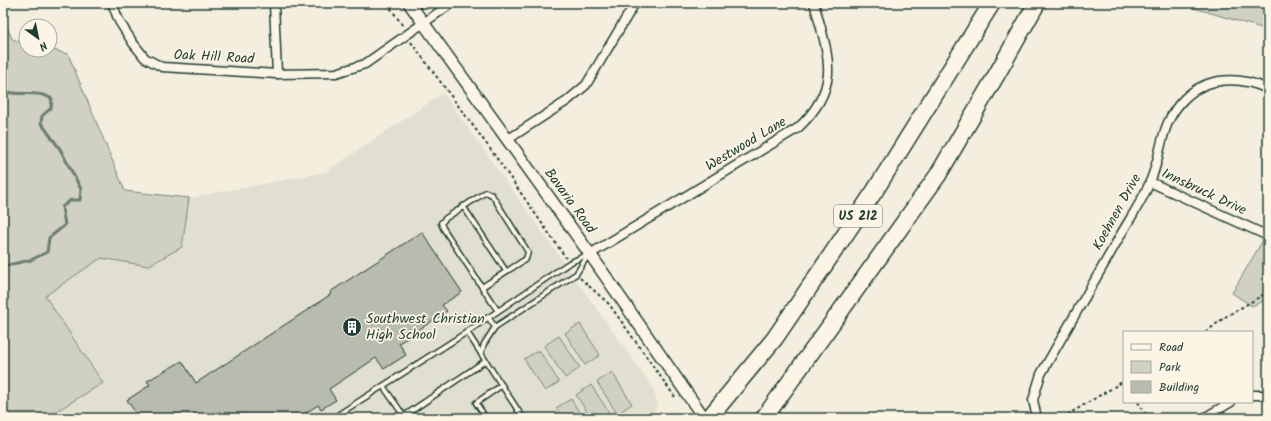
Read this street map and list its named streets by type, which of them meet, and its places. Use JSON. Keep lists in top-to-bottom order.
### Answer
{
  "streets": {
    "highway": ["US 212"],
    "street": [
      "Oak Hill Road",
      "Westwood Lane",
      "Innsbruck Drive",
      "Bavaria Road",
      "Koehnen Drive"
    ]
  },
  "crossings": [
    ["Oak Hill Road", "Bavaria Road"],
    ["Westwood Lane", "Bavaria Road"],
    ["Innsbruck Drive", "Koehnen Drive"]
  ],
  "places": {
    "building": ["Southwest Christian High School"]
  },
  "legend": ["Road", "Park", "Building"],
  "north": "bottom right"
}
